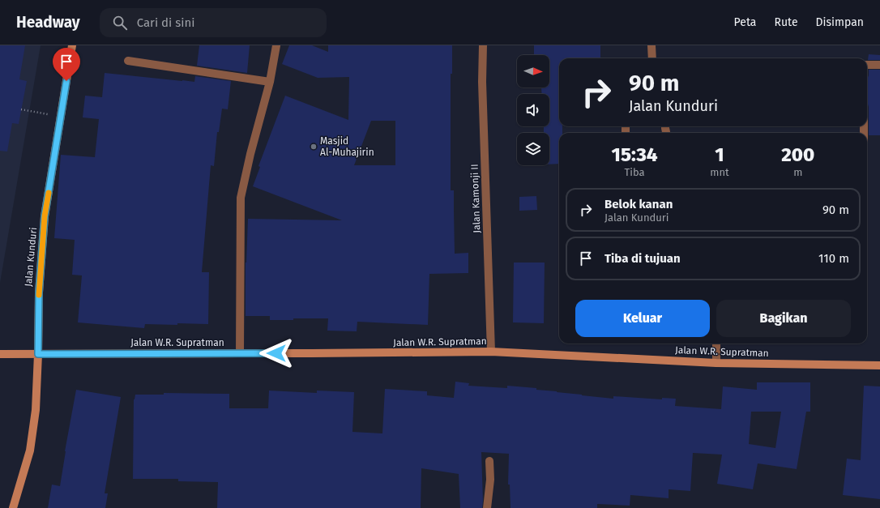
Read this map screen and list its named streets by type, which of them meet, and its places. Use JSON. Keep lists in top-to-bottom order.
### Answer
{
  "streets": {
    "street": ["Jalan Kamonji II", "Jalan Kunduri", "Jalan W.R. Supratman"]
  },
  "crossings": [
    ["Jalan Kamonji II", "Jalan W.R. Supratman"],
    ["Jalan Kunduri", "Jalan W.R. Supratman"]
  ],
  "places": ["Masjid Al-Muhajirin"],
  "north": "right",
  "page": {
    "header": "Headway",
    "search": "Cari di sini",
    "nav": ["Peta", "Rute", "Disimpan"],
    "turn": ["90 m", "Jalan Kunduri"],
    "eta": [
      "15:34",
      "Tiba",
      "1",
      "mnt",
      "200",
      "m"
    ],
    "list": [
      {
        "name": "Belok kanan",
        "note": "Jalan Kunduri",
        "value": "90 m"
      },
      {
        "name": "Tiba di tujuan",
        "value": "110 m"
      }
    ],
    "buttons": ["Keluar", "Bagikan"]
  }
}
